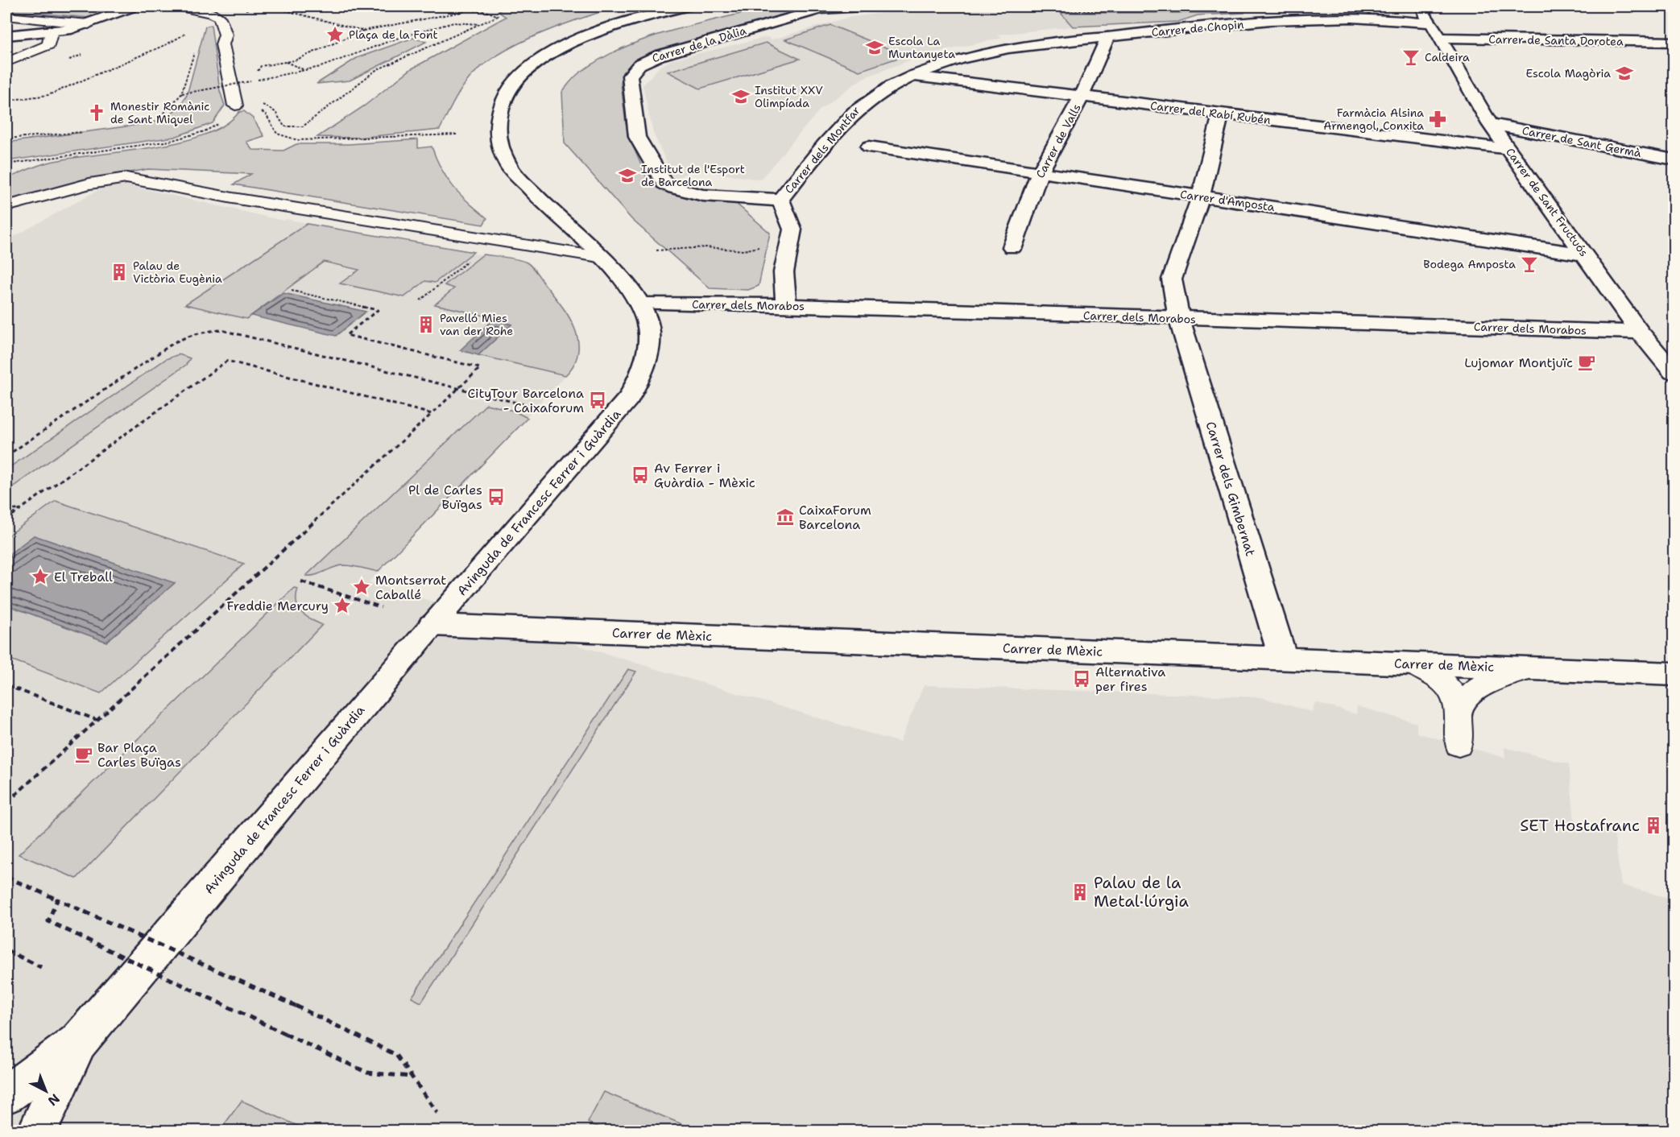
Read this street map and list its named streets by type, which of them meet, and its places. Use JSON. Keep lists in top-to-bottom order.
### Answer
{
  "streets": {
    "street": [
      "Carrer de Chopin",
      "Carrer de Santa Dorotea",
      "Carrer de la Dàlia",
      "Carrer del Rabí Rubén",
      "Carrer de Valls",
      "Carrer de Sant Germà",
      "Carrer dels Montfar",
      "Carrer d'Amposta",
      "Carrer de Sant Fructuós",
      "Carrer dels Morabos",
      "Carrer dels Gimbernat",
      "Avinguda de Francesc Ferrer i Guàrdia",
      "Carrer de Mèxic"
    ]
  },
  "crossings": [
    ["Carrer de Chopin", "Carrer de Santa Dorotea"],
    ["Carrer de Chopin", "Carrer de Valls"],
    ["Carrer de Chopin", "Carrer dels Montfar"],
    ["Carrer de Chopin", "Carrer de Sant Fructuós"],
    ["Carrer de Santa Dorotea", "Carrer de Sant Fructuós"],
    ["Carrer de la Dàlia", "Carrer dels Montfar"],
    ["Carrer del Rabí Rubén", "Carrer de Valls"],
    ["Carrer del Rabí Rubén", "Carrer dels Montfar"],
    ["Carrer del Rabí Rubén", "Carrer de Sant Fructuós"],
    ["Carrer del Rabí Rubén", "Carrer dels Gimbernat"],
    ["Carrer de Valls", "Carrer dels Montfar"],
    ["Carrer de Valls", "Carrer d'Amposta"],
    ["Carrer de Sant Germà", "Carrer de Sant Fructuós"],
    ["Carrer dels Montfar", "Carrer dels Morabos"],
    ["Carrer d'Amposta", "Carrer de Sant Fructuós"],
    ["Carrer d'Amposta", "Carrer dels Gimbernat"],
    ["Carrer de Sant Fructuós", "Carrer dels Morabos"],
    ["Carrer dels Morabos", "Carrer dels Gimbernat"],
    ["Carrer dels Morabos", "Avinguda de Francesc Ferrer i Guàrdia"],
    ["Carrer dels Gimbernat", "Carrer de Mèxic"],
    ["Avinguda de Francesc Ferrer i Guàrdia", "Carrer de Mèxic"]
  ],
  "places": {
    "place": [
      "Plaça de la Font",
      "El Treball",
      "Montserrat Caballé",
      "Freddie Mercury"
    ],
    "school or university": [
      "Escola La Muntanyeta",
      "Escola Magòria",
      "Institut XXV Olimpíada",
      "Institut de l'Esport de Barcelona"
    ],
    "bar": ["Caldeira", "Bodega Amposta"],
    "church": ["Monestir Romànic de Sant Miquel"],
    "pharmacy": ["Farmàcia Alsina Armengol, Conxita"],
    "building": [
      "Palau de Victòria Eugènia",
      "Pavelló Mies van der Rohe",
      "SET Hostafranc",
      "Palau de la Metal·lúrgia"
    ],
    "cafe": ["Lujomar Montjuïc", "Bar Plaça Carles Buïgas"],
    "bus stop": [
      "CityTour Barcelona - Caixaforum",
      "Av Ferrer i Guàrdia - Mèxic",
      "Pl de Carles Buïgas",
      "Alternativa per fires"
    ],
    "museum": ["CaixaForum Barcelona"]
  },
  "north": "bottom right"
}
